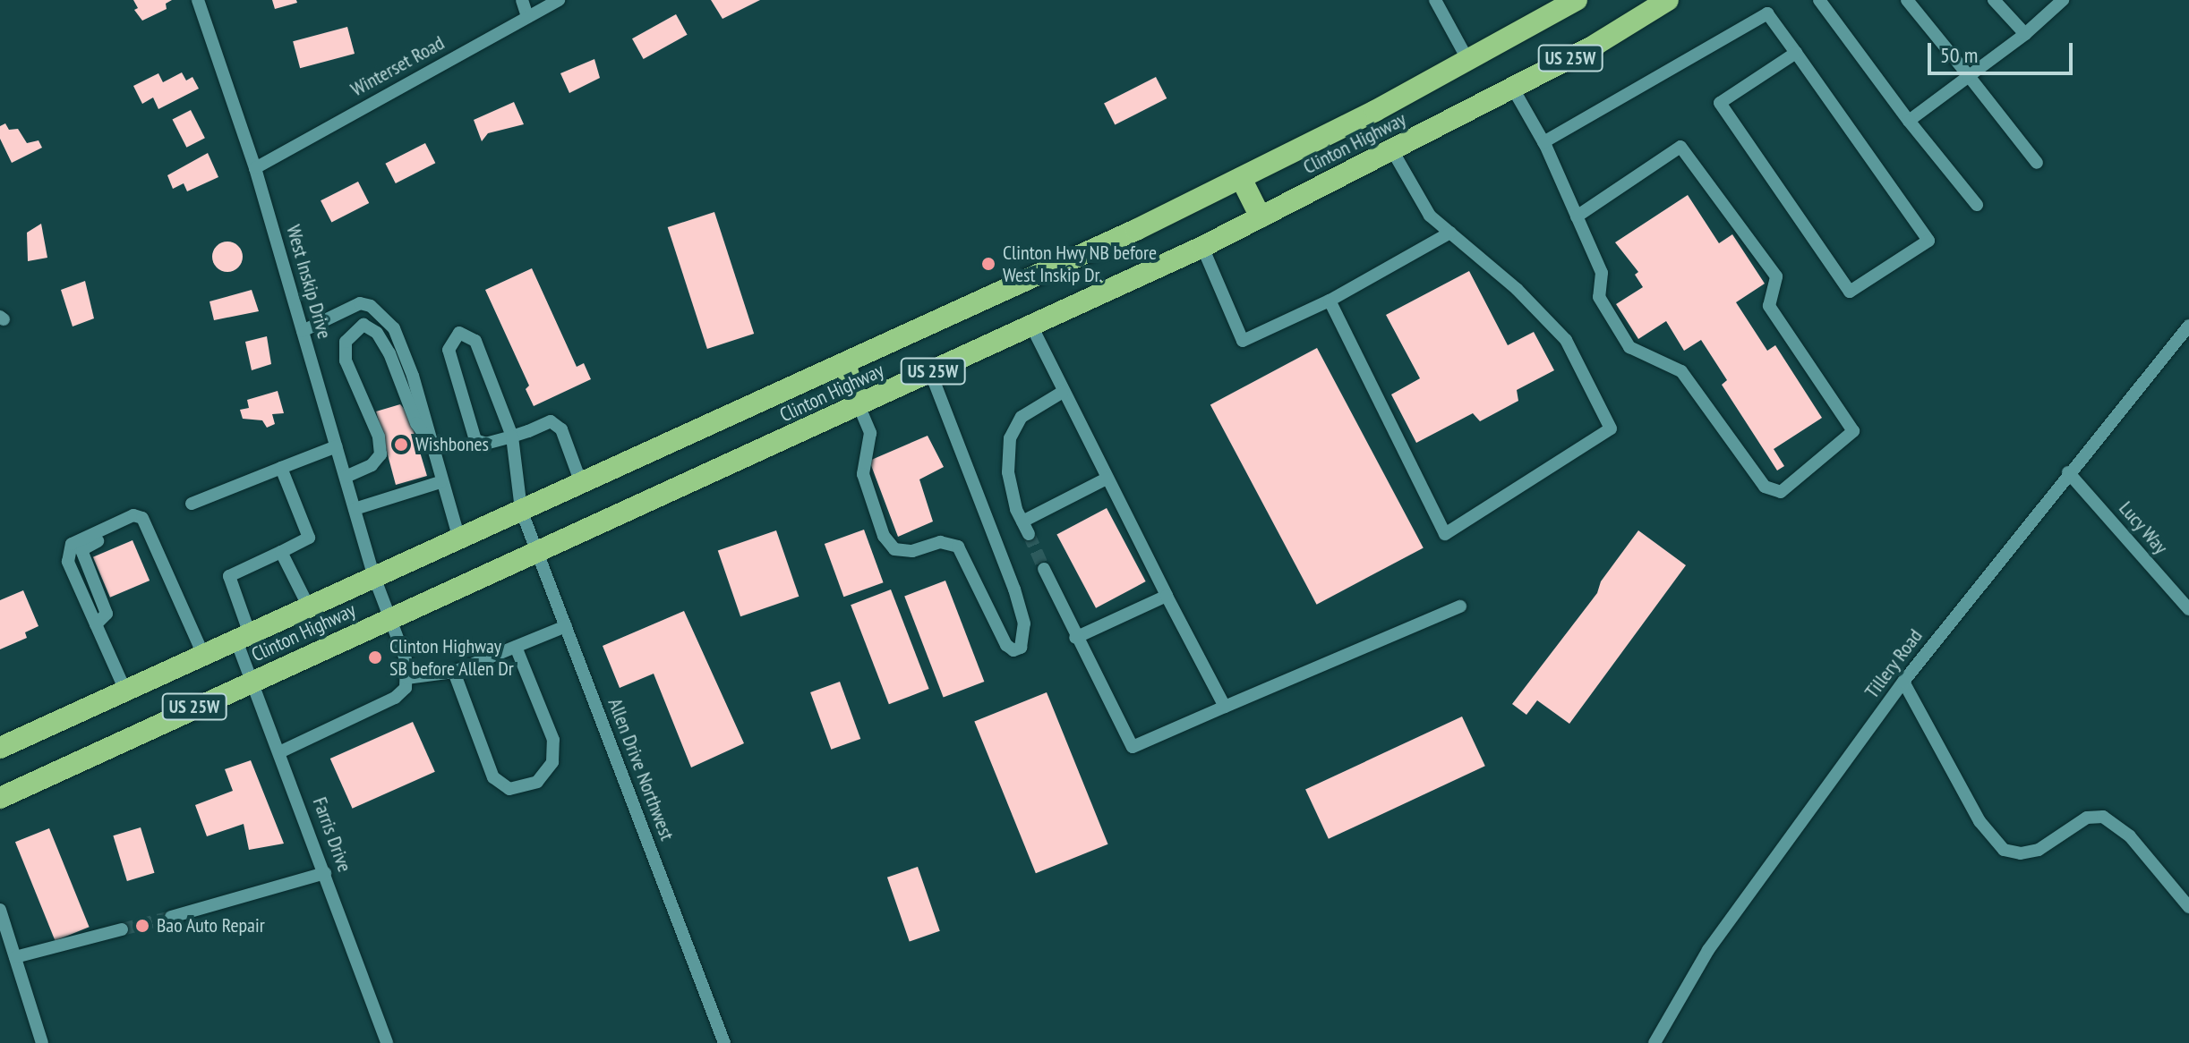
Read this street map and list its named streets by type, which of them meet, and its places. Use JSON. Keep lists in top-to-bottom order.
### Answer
{
  "streets": {
    "highway": ["US 25W", "Clinton Highway"],
    "street": [
      "Winterset Road",
      "West Inskip Drive",
      "Lucy Way",
      "Tillery Road",
      "Allen Drive Northwest",
      "Farris Drive"
    ]
  },
  "crossings": [
    ["Winterset Road", "West Inskip Drive"],
    ["Clinton Highway", "West Inskip Drive"],
    ["Clinton Highway", "Allen Drive Northwest"],
    ["Clinton Highway", "Farris Drive"],
    ["Lucy Way", "Tillery Road"]
  ],
  "places": [
    "Clinton Hwy NB before West Inskip Dr.",
    "Wishbones",
    "Clinton Highway SB before Allen Dr",
    "Bao Auto Repair"
  ],
  "scale_bar": "50 m"
}
